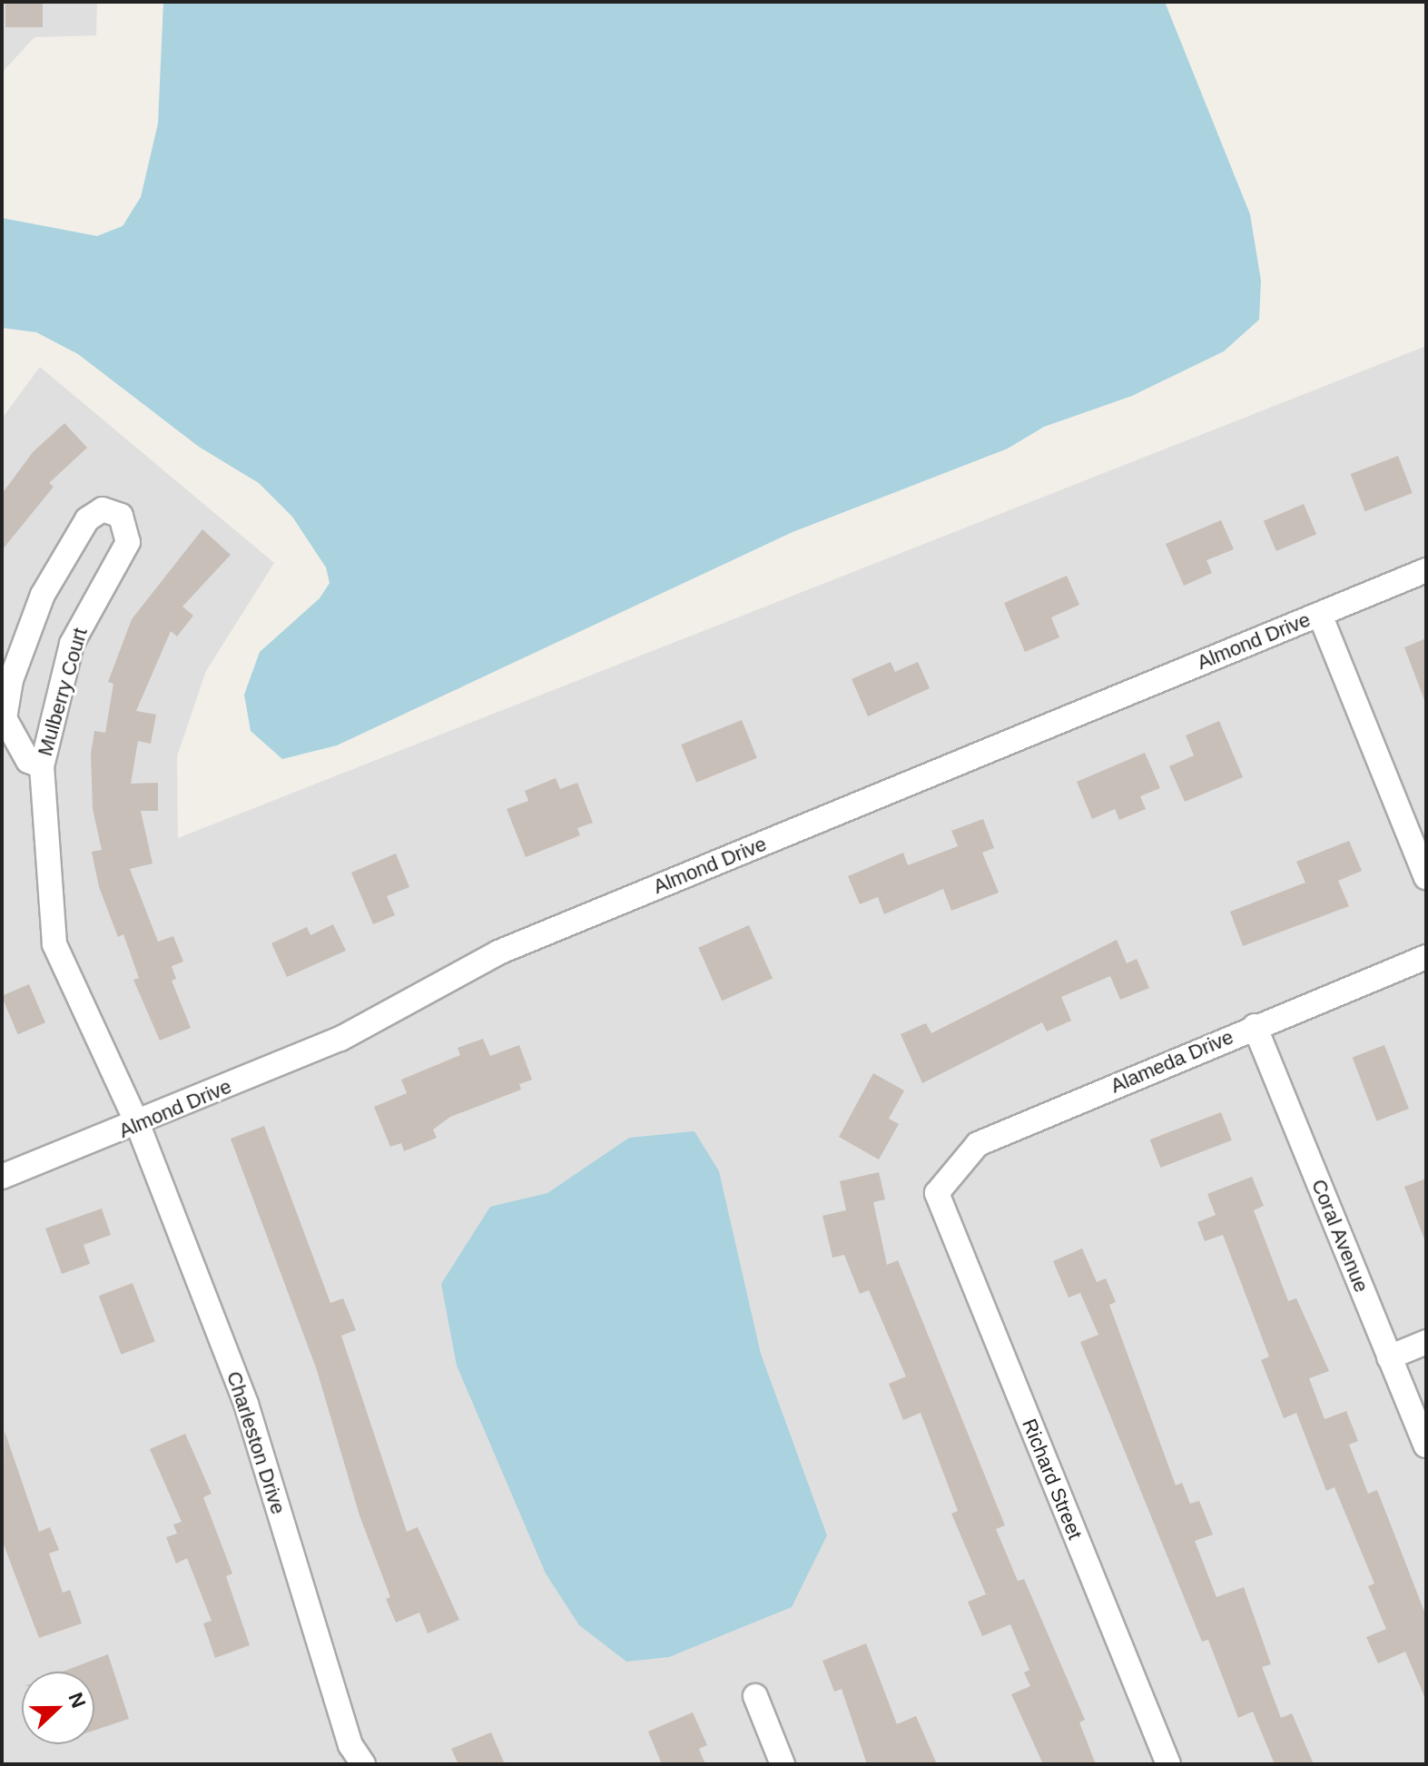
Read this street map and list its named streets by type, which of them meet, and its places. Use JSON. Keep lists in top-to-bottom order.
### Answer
{
  "streets": {
    "street": [
      "Almond Drive",
      "Mulberry Court",
      "Alameda Drive",
      "Coral Avenue",
      "Charleston Drive",
      "Richard Street"
    ]
  },
  "crossings": [
    ["Almond Drive", "Mulberry Court"],
    ["Almond Drive", "Charleston Drive"],
    ["Mulberry Court", "Charleston Drive"],
    ["Alameda Drive", "Coral Avenue"],
    ["Alameda Drive", "Richard Street"]
  ],
  "north": "right"
}
